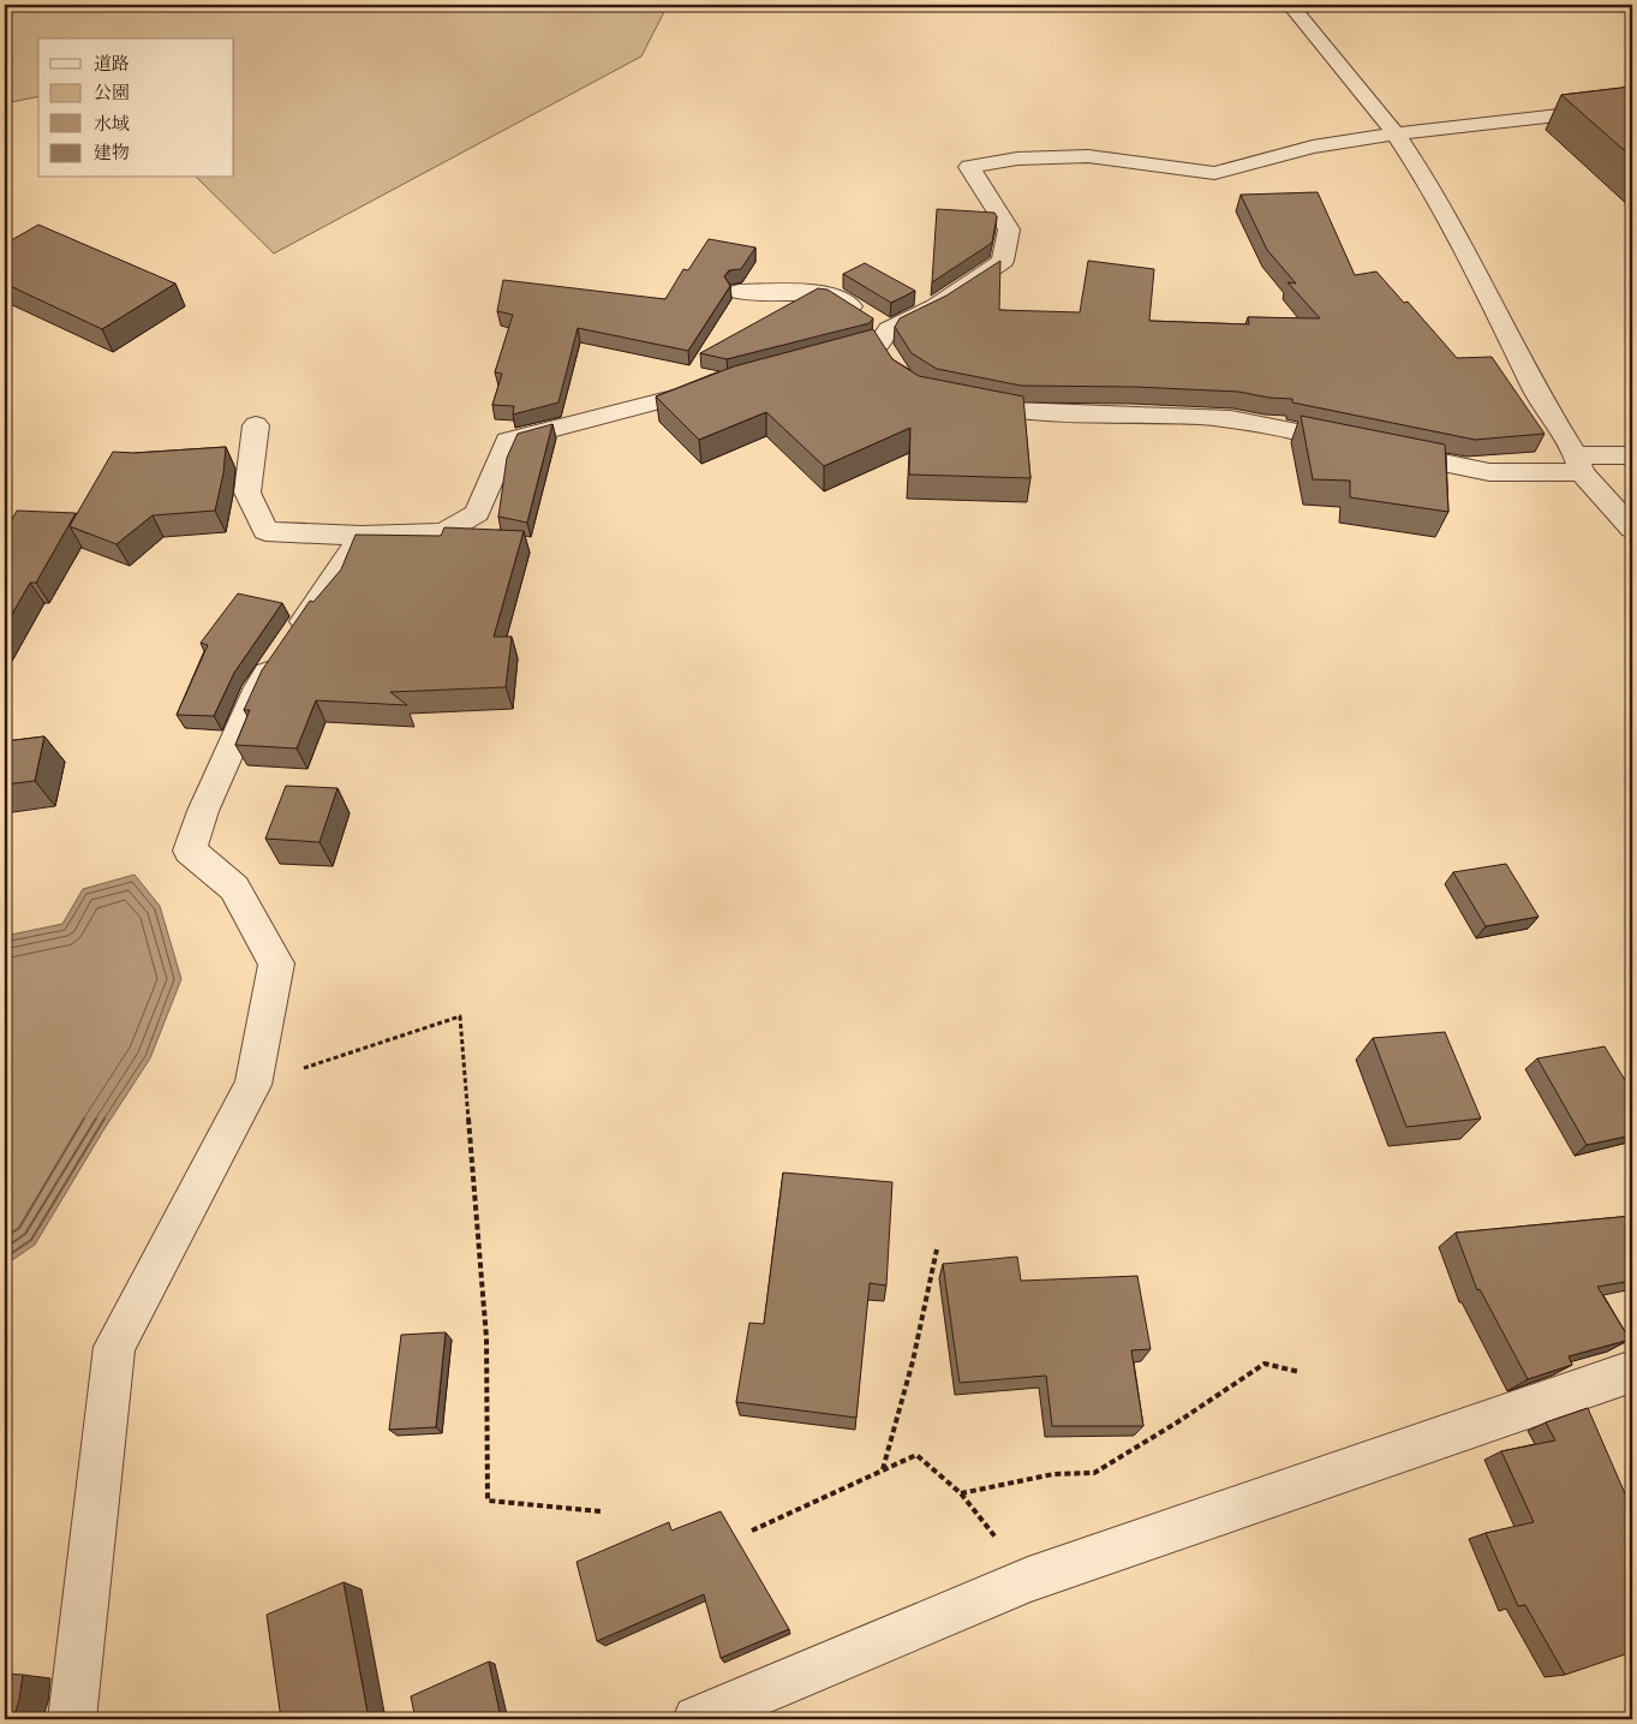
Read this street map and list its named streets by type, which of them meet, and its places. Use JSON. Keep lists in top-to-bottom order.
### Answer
{
  "legend": [
    "道路",
    "公園",
    "水域",
    "建物"
  ]
}
